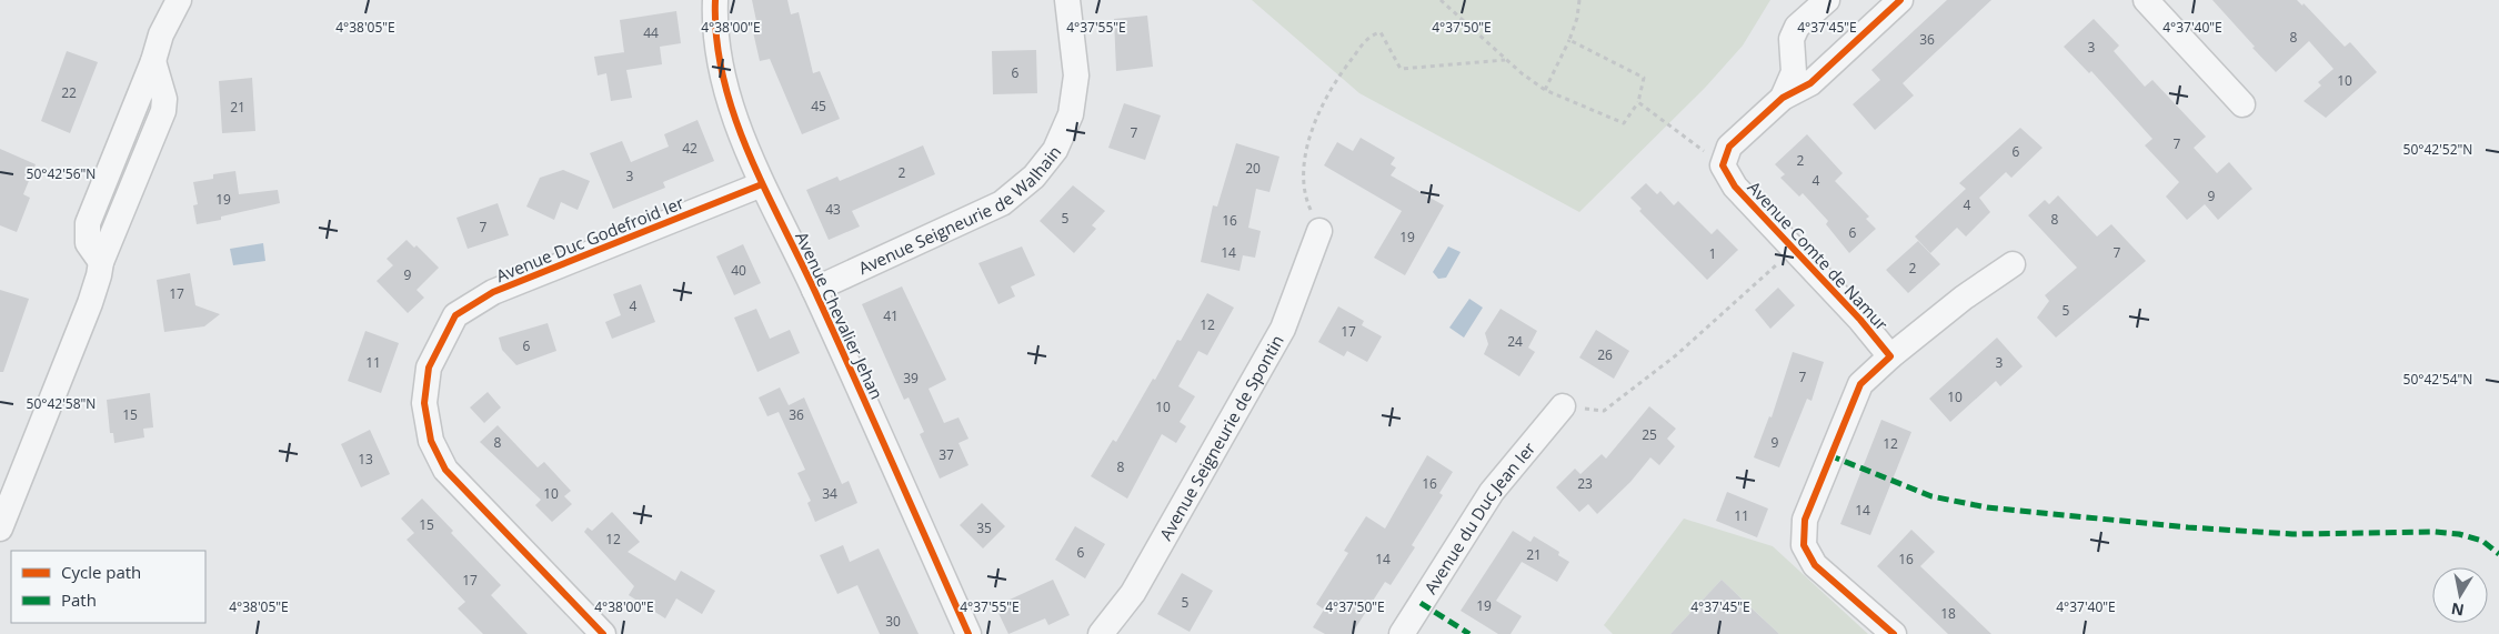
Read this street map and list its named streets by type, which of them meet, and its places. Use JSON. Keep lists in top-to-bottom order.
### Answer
{
  "streets": {
    "street": [
      "Avenue Seigneurie de Walhain",
      "Avenue Duc Godefroid Ier",
      "Avenue Comte de Namur",
      "Avenue Chevalier Jehan",
      "Avenue Seigneurie de Spontin",
      "Avenue du Duc Jean Ier"
    ]
  },
  "crossings": [
    ["Avenue Seigneurie de Walhain", "Avenue Chevalier Jehan"],
    ["Avenue Duc Godefroid Ier", "Avenue Chevalier Jehan"]
  ],
  "house_numbers": [
    "44",
    "8",
    "36",
    "3",
    "6",
    "10",
    "22",
    "45",
    "21",
    "7",
    "7",
    "42",
    "6",
    "2",
    "20",
    "2",
    "3",
    "4",
    "9",
    "19",
    "4",
    "43",
    "5",
    "8",
    "16",
    "7",
    "6",
    "19",
    "14",
    "7",
    "1",
    "2",
    "40",
    "9",
    "17",
    "4",
    "5",
    "41",
    "12",
    "17",
    "24",
    "6",
    "26",
    "11",
    "3",
    "7",
    "39",
    "10",
    "10",
    "15",
    "36",
    "25",
    "8",
    "9",
    "12",
    "37",
    "13",
    "8",
    "16",
    "23",
    "10",
    "34",
    "14",
    "11",
    "15",
    "35",
    "12",
    "6",
    "21",
    "14",
    "16",
    "17",
    "5",
    "19",
    "18",
    "30"
  ],
  "legend": ["Cycle path", "Path"],
  "north": "bottom",
  "coordinates": [
    "4°38'05\"E",
    "4°38'00\"E",
    "4°37'55\"E",
    "4°37'50\"E",
    "4°37'45\"E",
    "4°37'40\"E",
    "50°42'52\"N",
    "50°42'56\"N",
    "50°42'54\"N",
    "50°42'58\"N"
  ]
}
